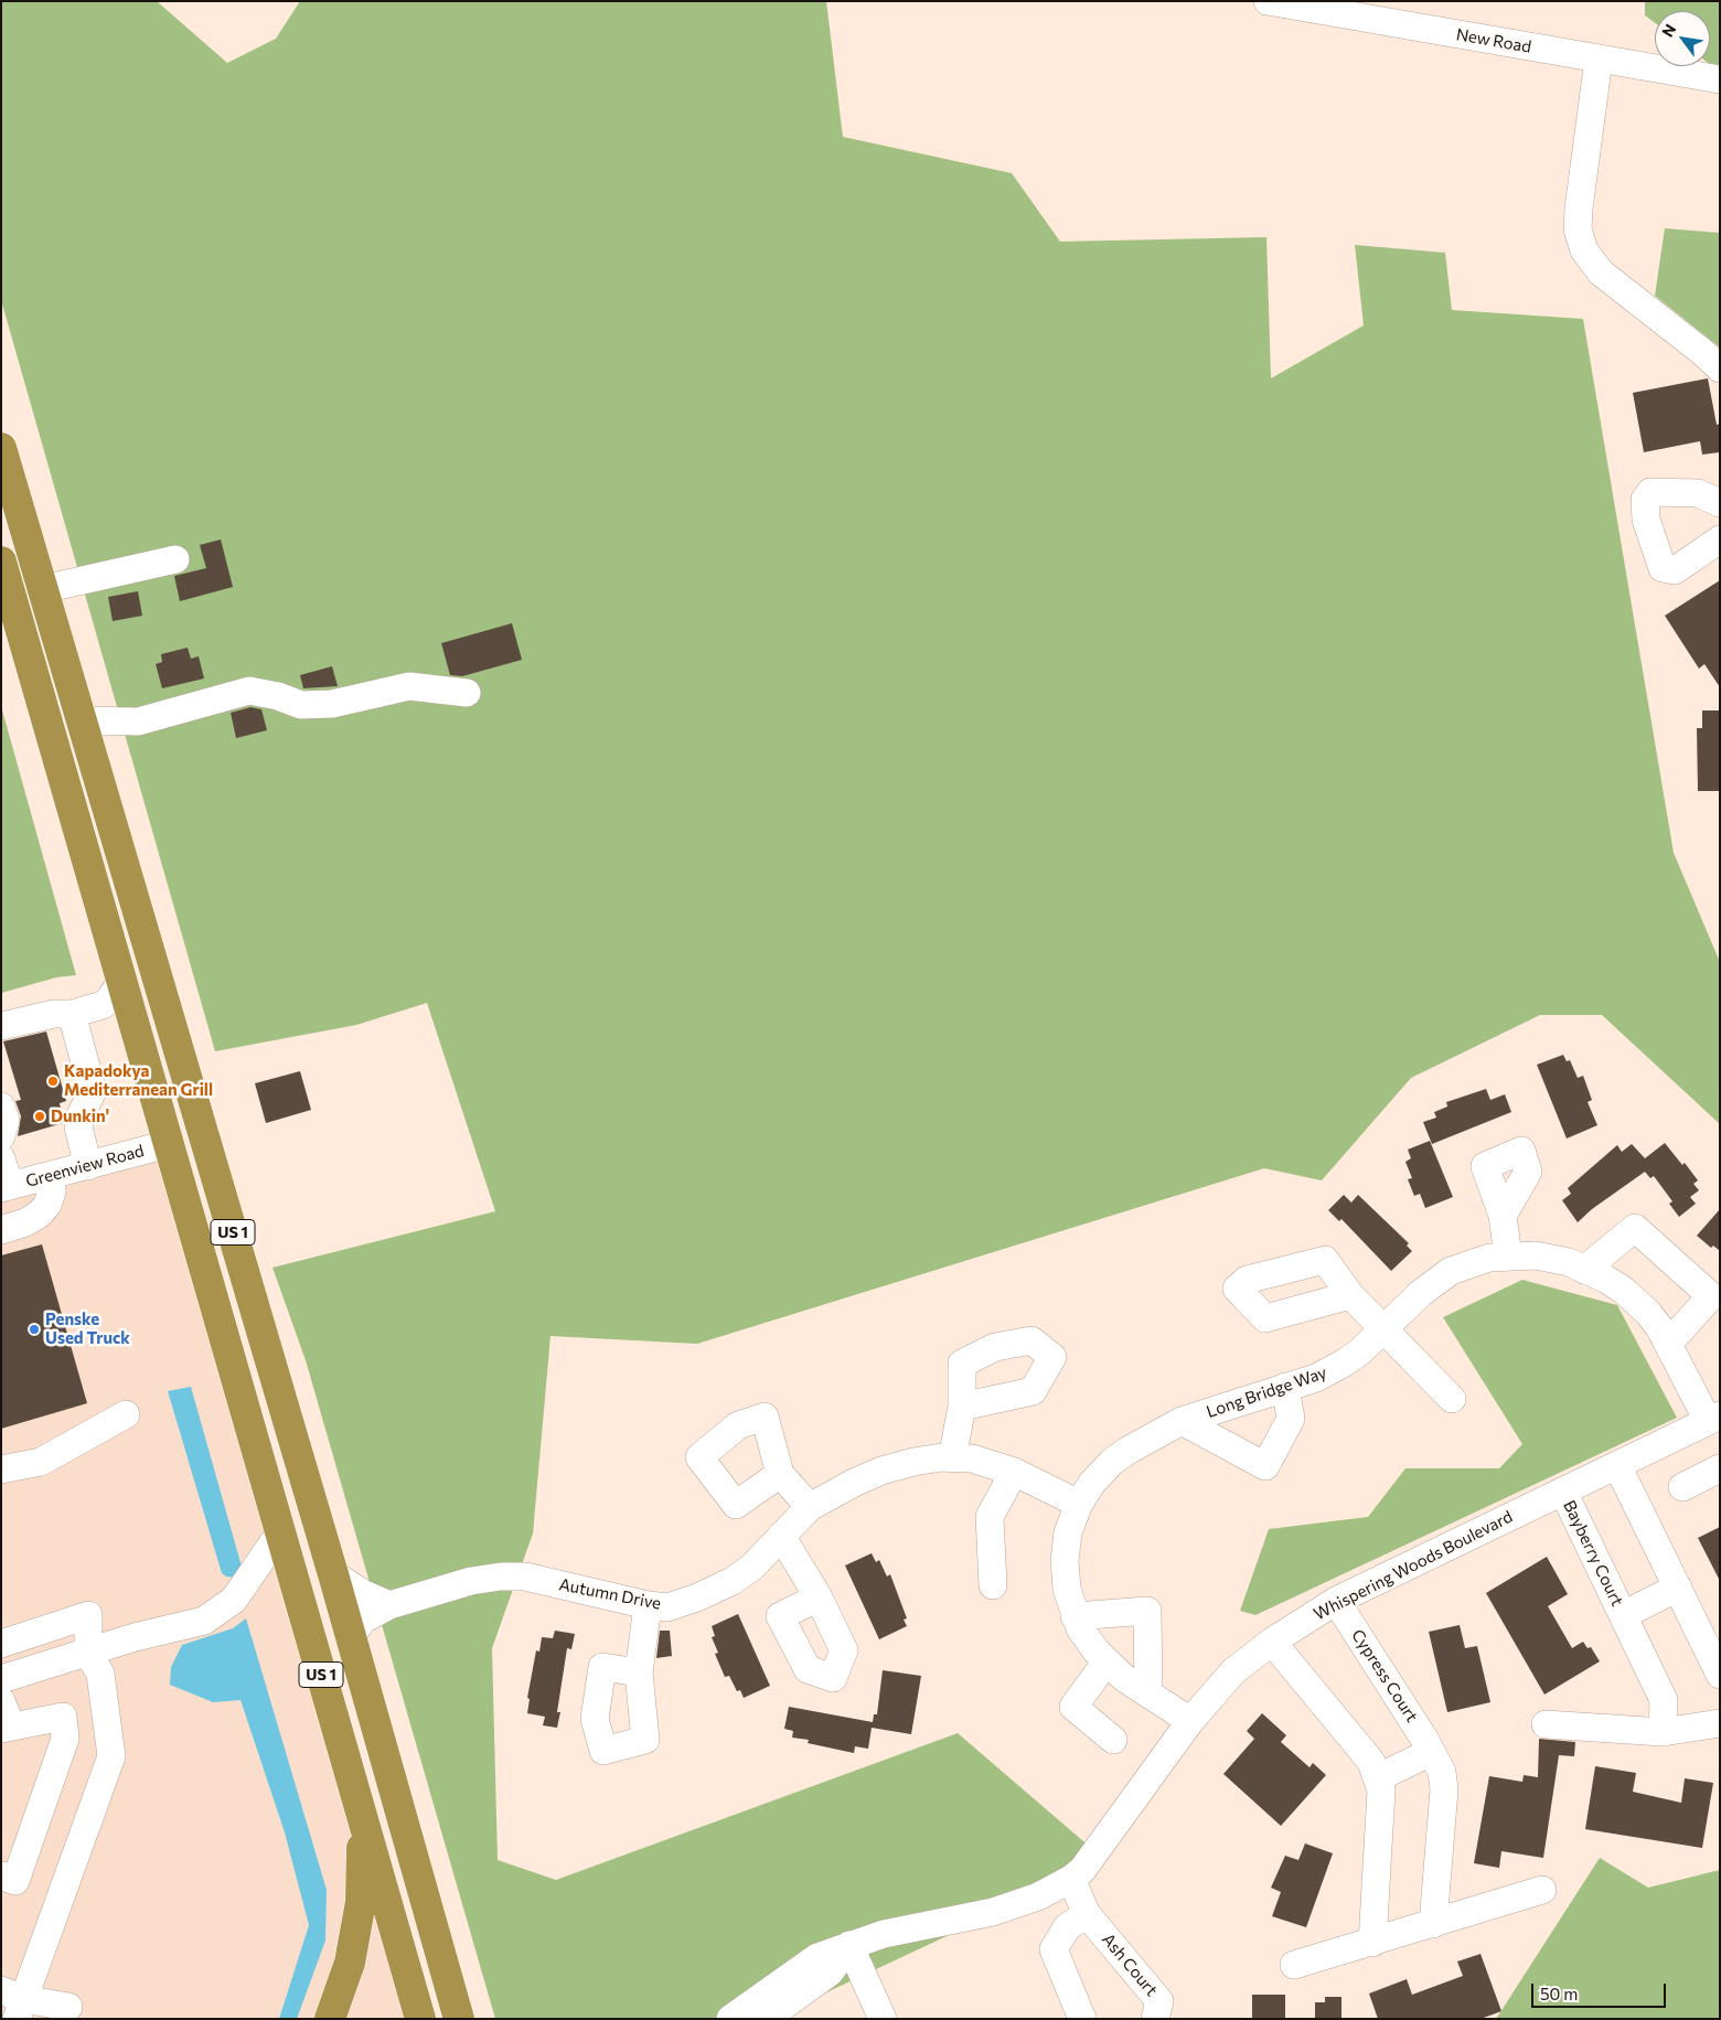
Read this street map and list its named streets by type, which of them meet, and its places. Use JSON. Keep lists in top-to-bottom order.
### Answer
{
  "streets": {
    "highway": ["US 1"],
    "street": [
      "New Road",
      "Greenview Road",
      "Long Bridge Way",
      "Bayberry Court",
      "Whispering Woods Boulevard",
      "Autumn Drive",
      "Cypress Court",
      "Ash Court"
    ]
  },
  "crossings": [
    ["Greenview Road", "US 1"],
    ["US 1", "Autumn Drive"],
    ["Long Bridge Way", "Whispering Woods Boulevard"],
    ["Long Bridge Way", "Autumn Drive"],
    ["Bayberry Court", "Whispering Woods Boulevard"],
    ["Whispering Woods Boulevard", "Cypress Court"],
    ["Whispering Woods Boulevard", "Ash Court"]
  ],
  "places": ["Kapadokya Mediterranean Grill", "Dunkin'", "Penske Used Truck"],
  "scale_bar": "50 m",
  "north": "top left"
}
